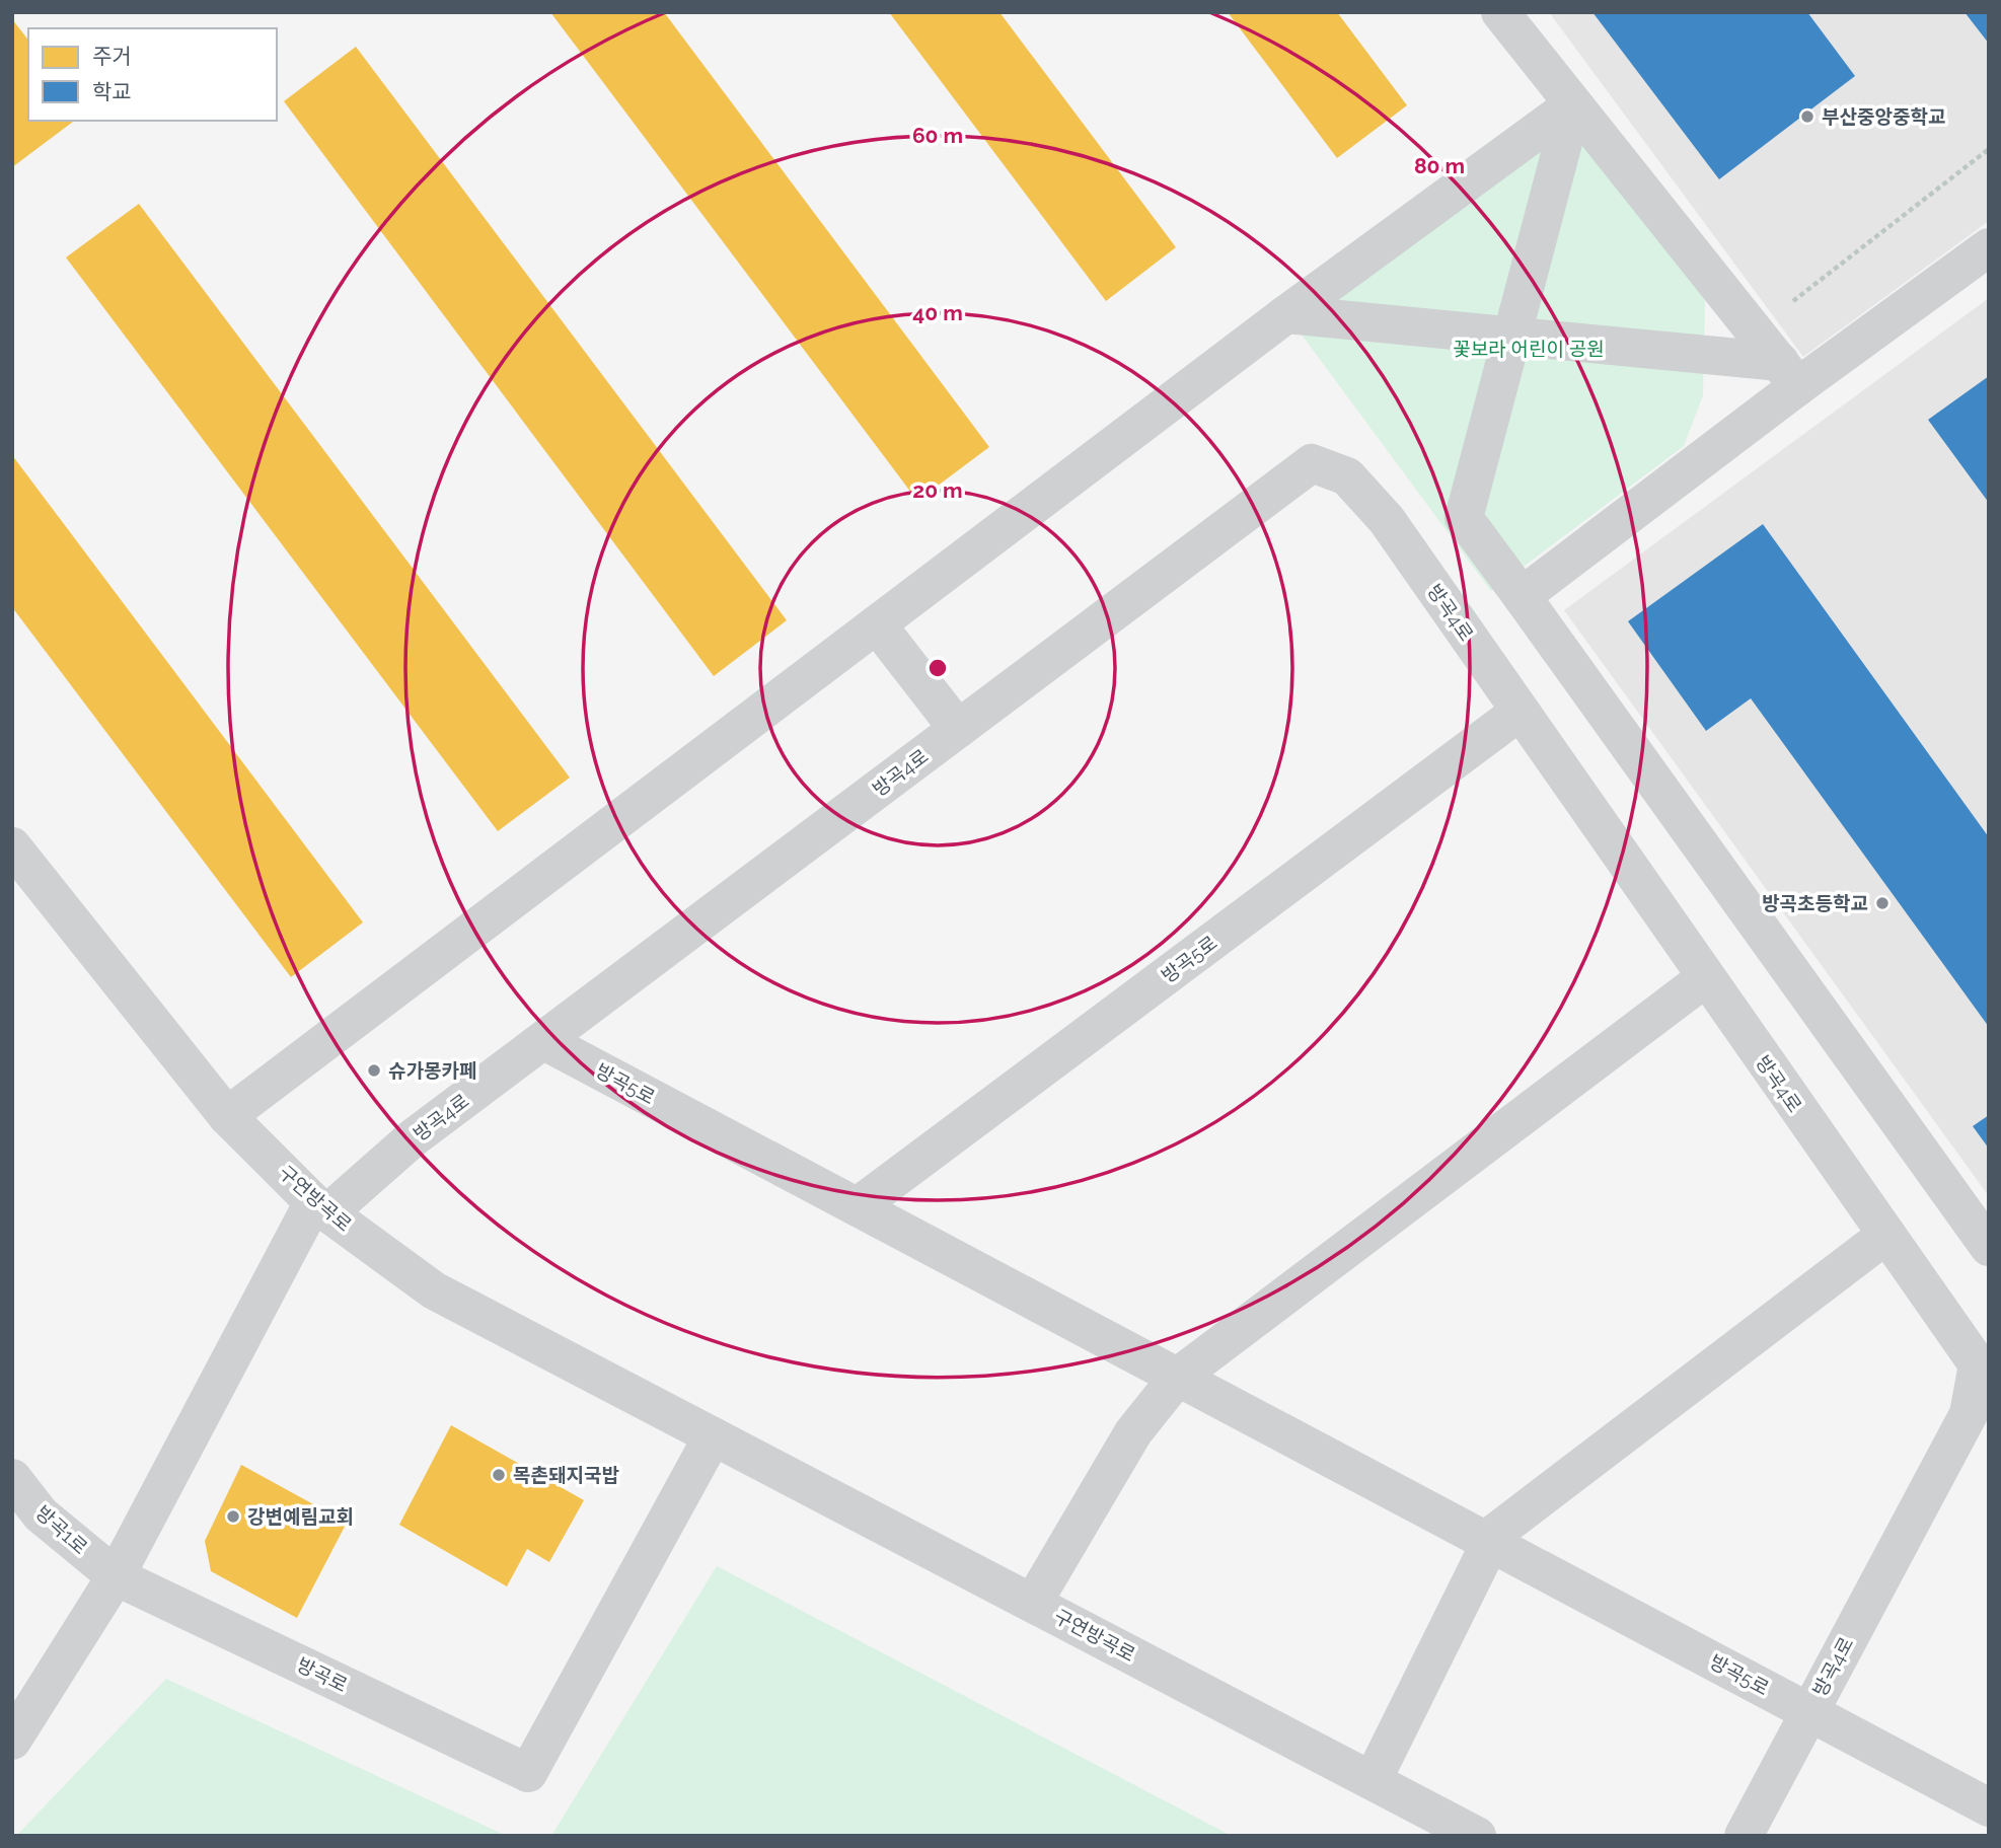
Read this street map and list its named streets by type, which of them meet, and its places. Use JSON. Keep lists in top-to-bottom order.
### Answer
{
  "streets": {
    "street": [
      "방곡4로",
      "방곡5로",
      "구연방곡로",
      "방곡1로",
      "방곡로"
    ]
  },
  "crossings": [
    ["방곡4로", "방곡5로"],
    ["방곡4로", "구연방곡로"],
    ["구연방곡로", "방곡로"],
    ["방곡1로", "방곡로"]
  ],
  "parks": ["꽃보라 어린이 공원"],
  "places": [
    "부산중앙중학교",
    "방곡초등학교",
    "슈가몽카페",
    "목촌돼지국밥",
    "강변예림교회"
  ],
  "legend": ["주거", "학교"],
  "rings": [
    "60 m",
    "80 m",
    "40 m",
    "20 m"
  ]
}
